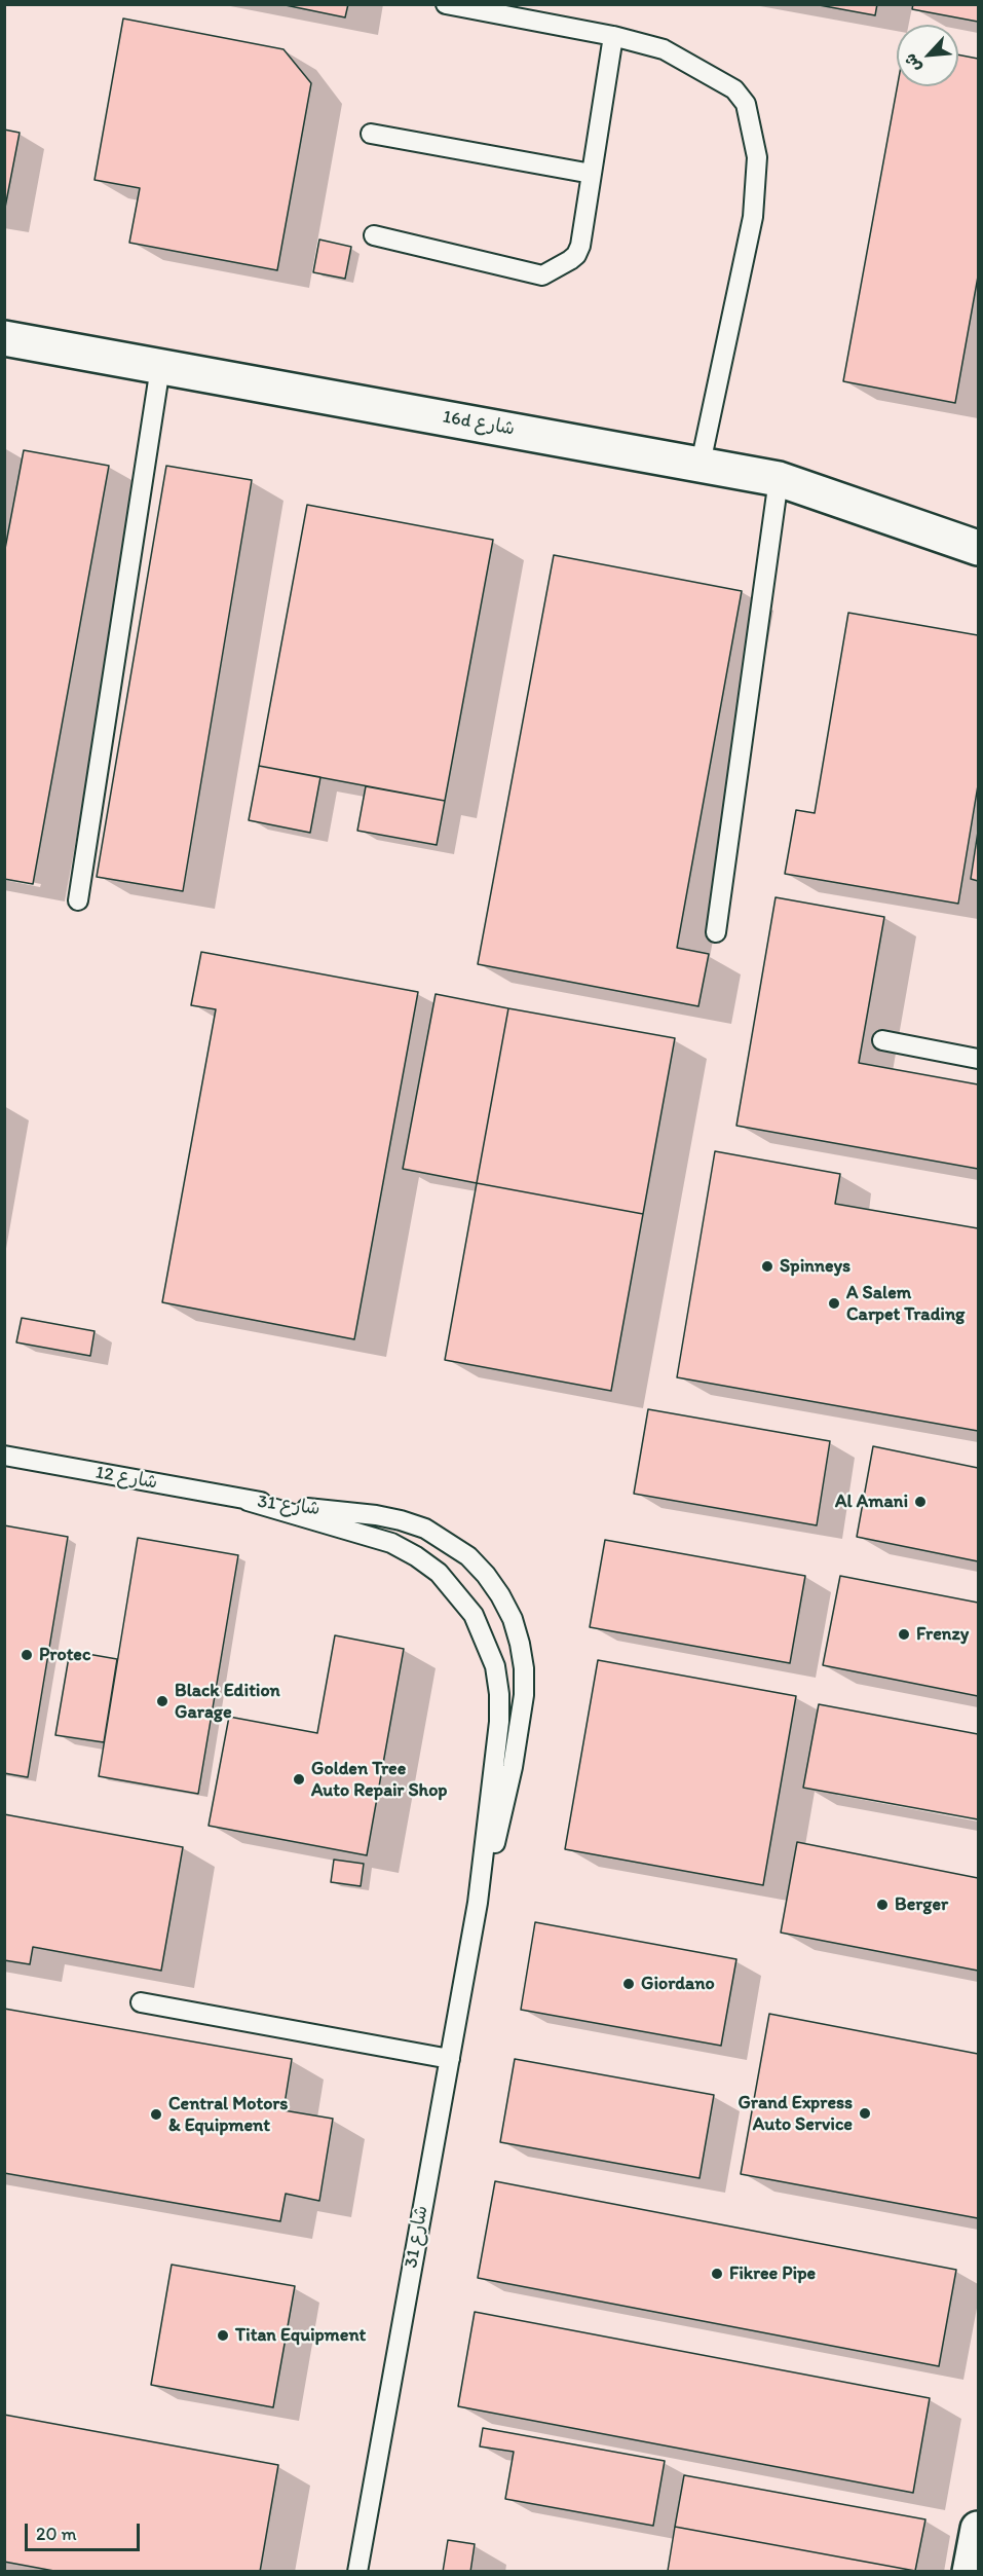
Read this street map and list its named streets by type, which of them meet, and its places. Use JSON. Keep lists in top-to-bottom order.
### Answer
{
  "streets": {
    "street": ["16d شارع"],
    "lane": ["شارع 12", "شارع 31"]
  },
  "crossings": [
    ["شارع 12", "شارع 31"]
  ],
  "places": [
    "Spinneys",
    "A Salem Carpet Trading",
    "Al Amani",
    "Frenzy",
    "Protec",
    "Black Edition Garage",
    "Golden Tree Auto Repair Shop",
    "Berger",
    "Giordano",
    "Grand Express Auto Service",
    "Central Motors & Equipment",
    "Fikree Pipe",
    "Titan Equipment"
  ],
  "scale_bar": "20 m",
  "north": "bottom left"
}
